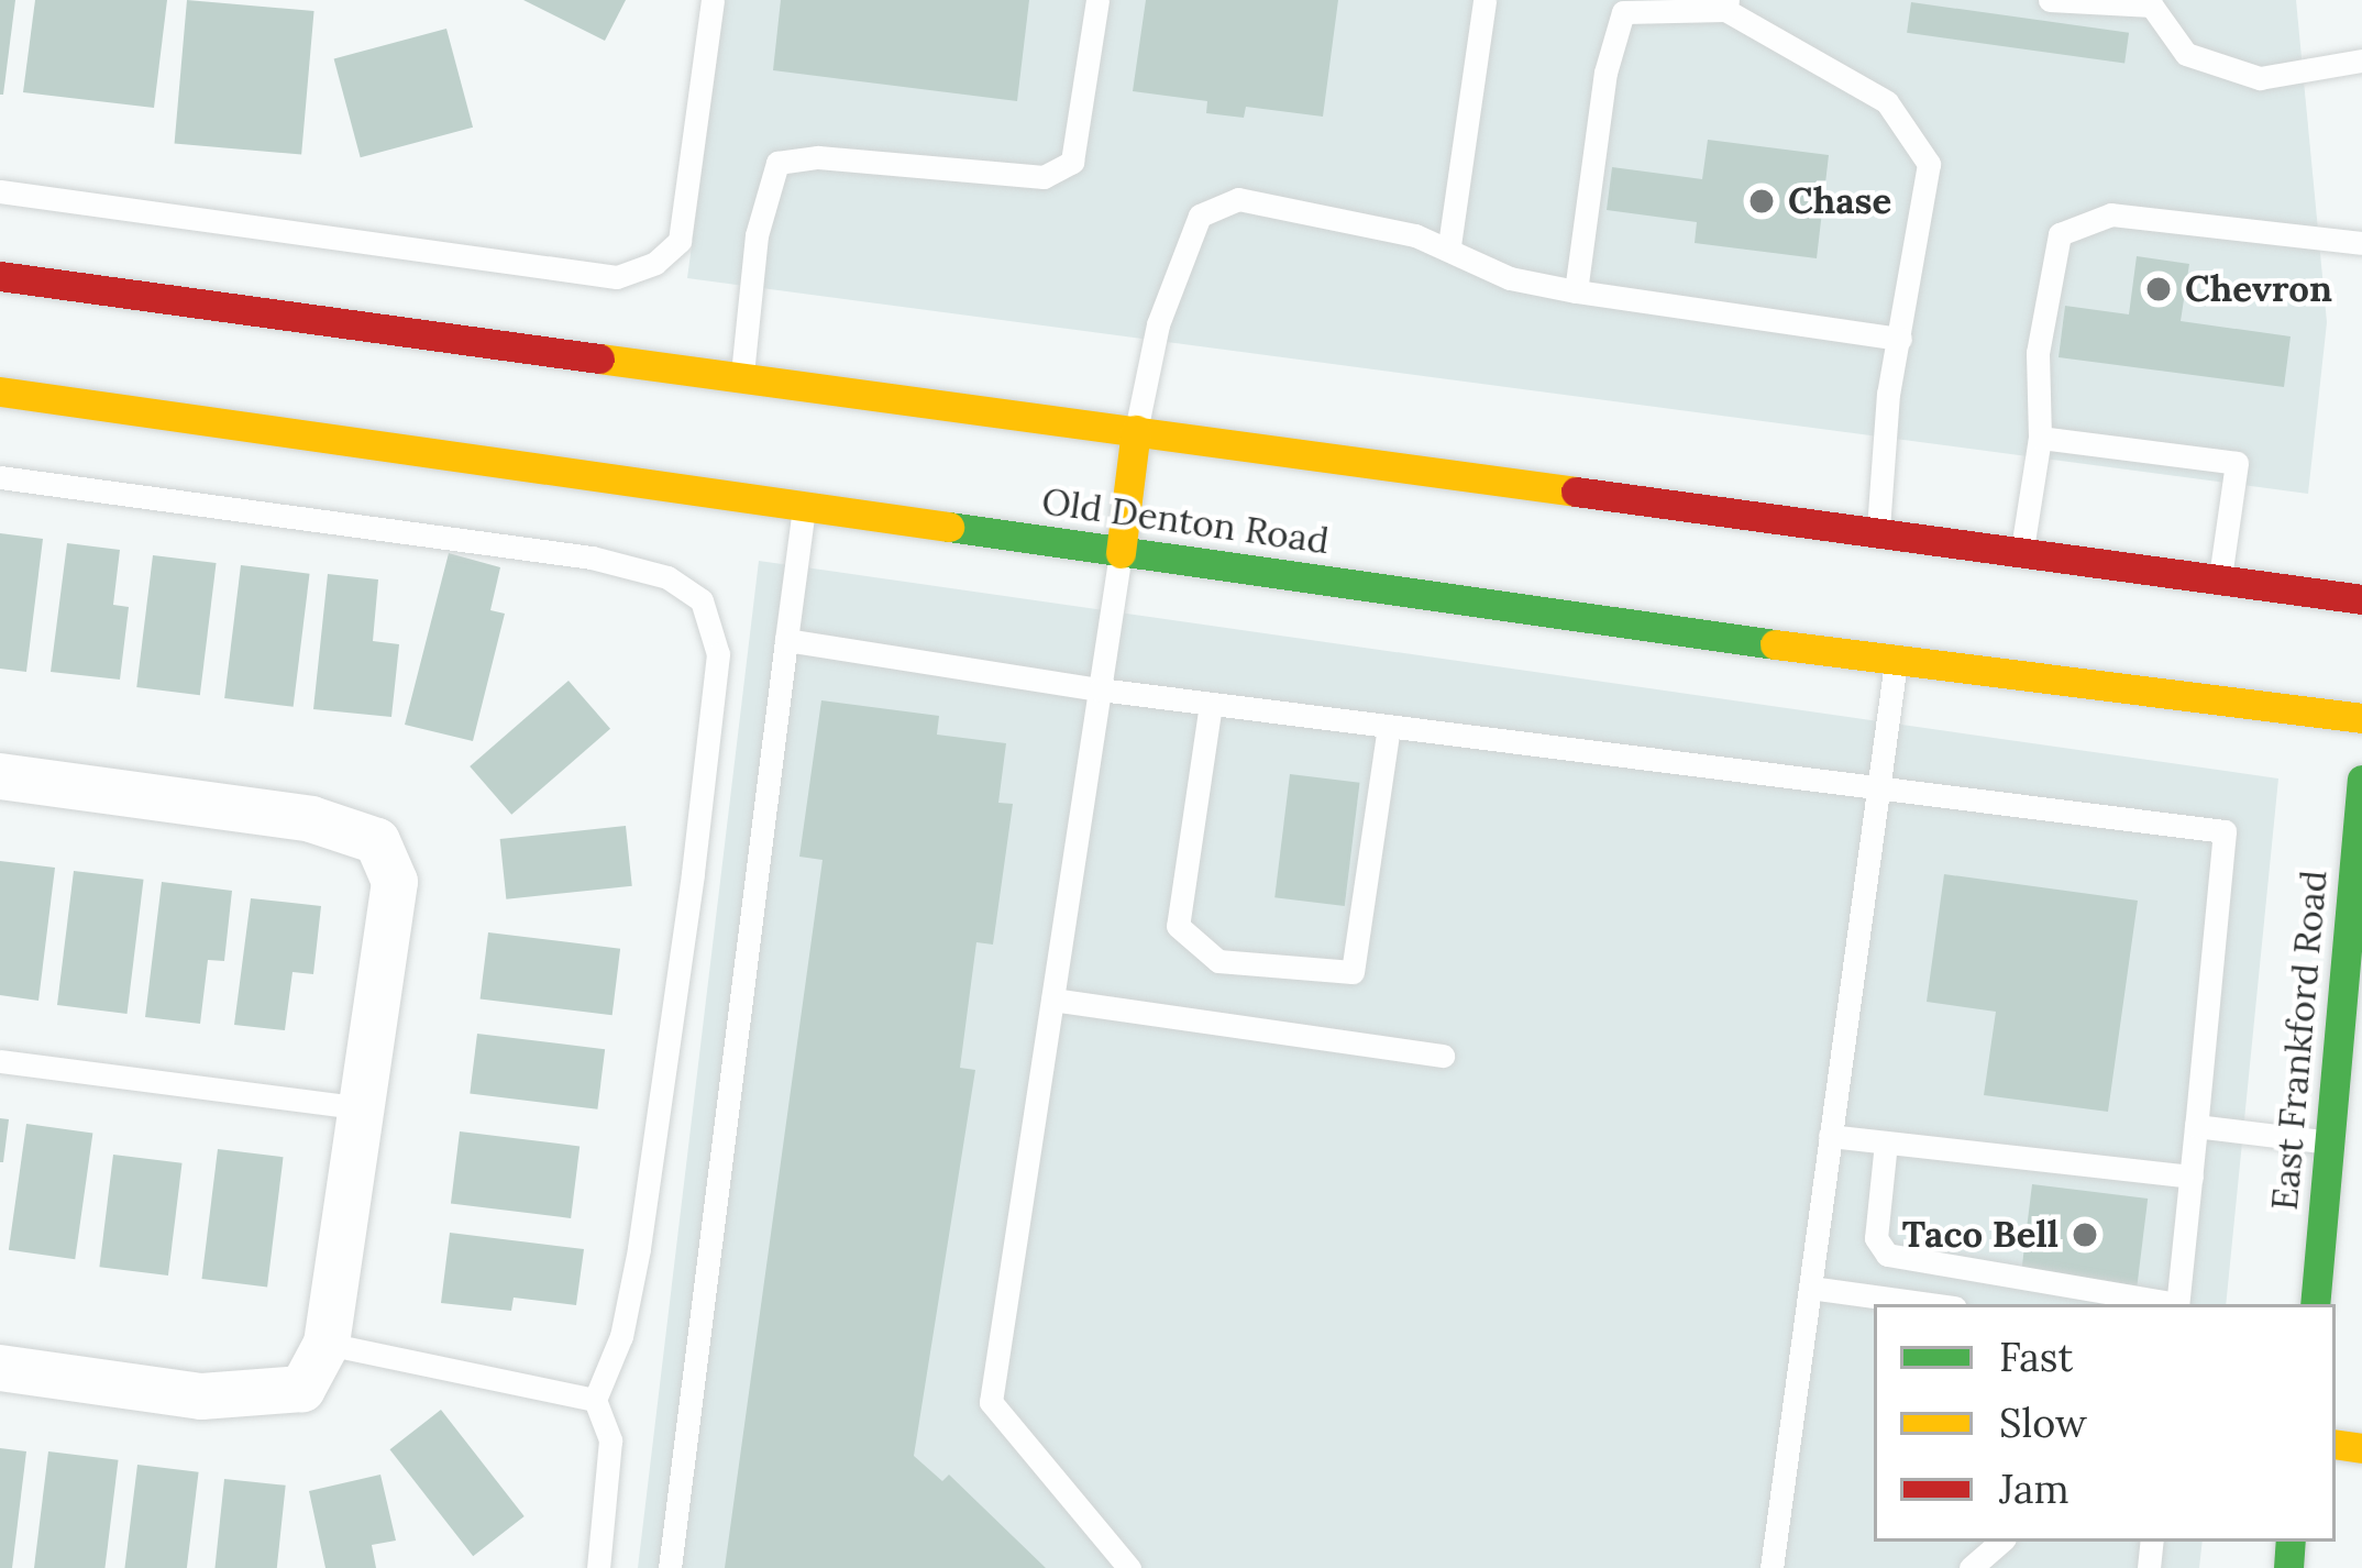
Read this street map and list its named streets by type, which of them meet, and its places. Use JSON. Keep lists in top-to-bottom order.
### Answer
{
  "streets": {
    "main road": ["Old Denton Road", "East Frankford Road"]
  },
  "places": ["Chase", "Chevron", "Taco Bell"],
  "legend": ["Fast", "Slow", "Jam"]
}
